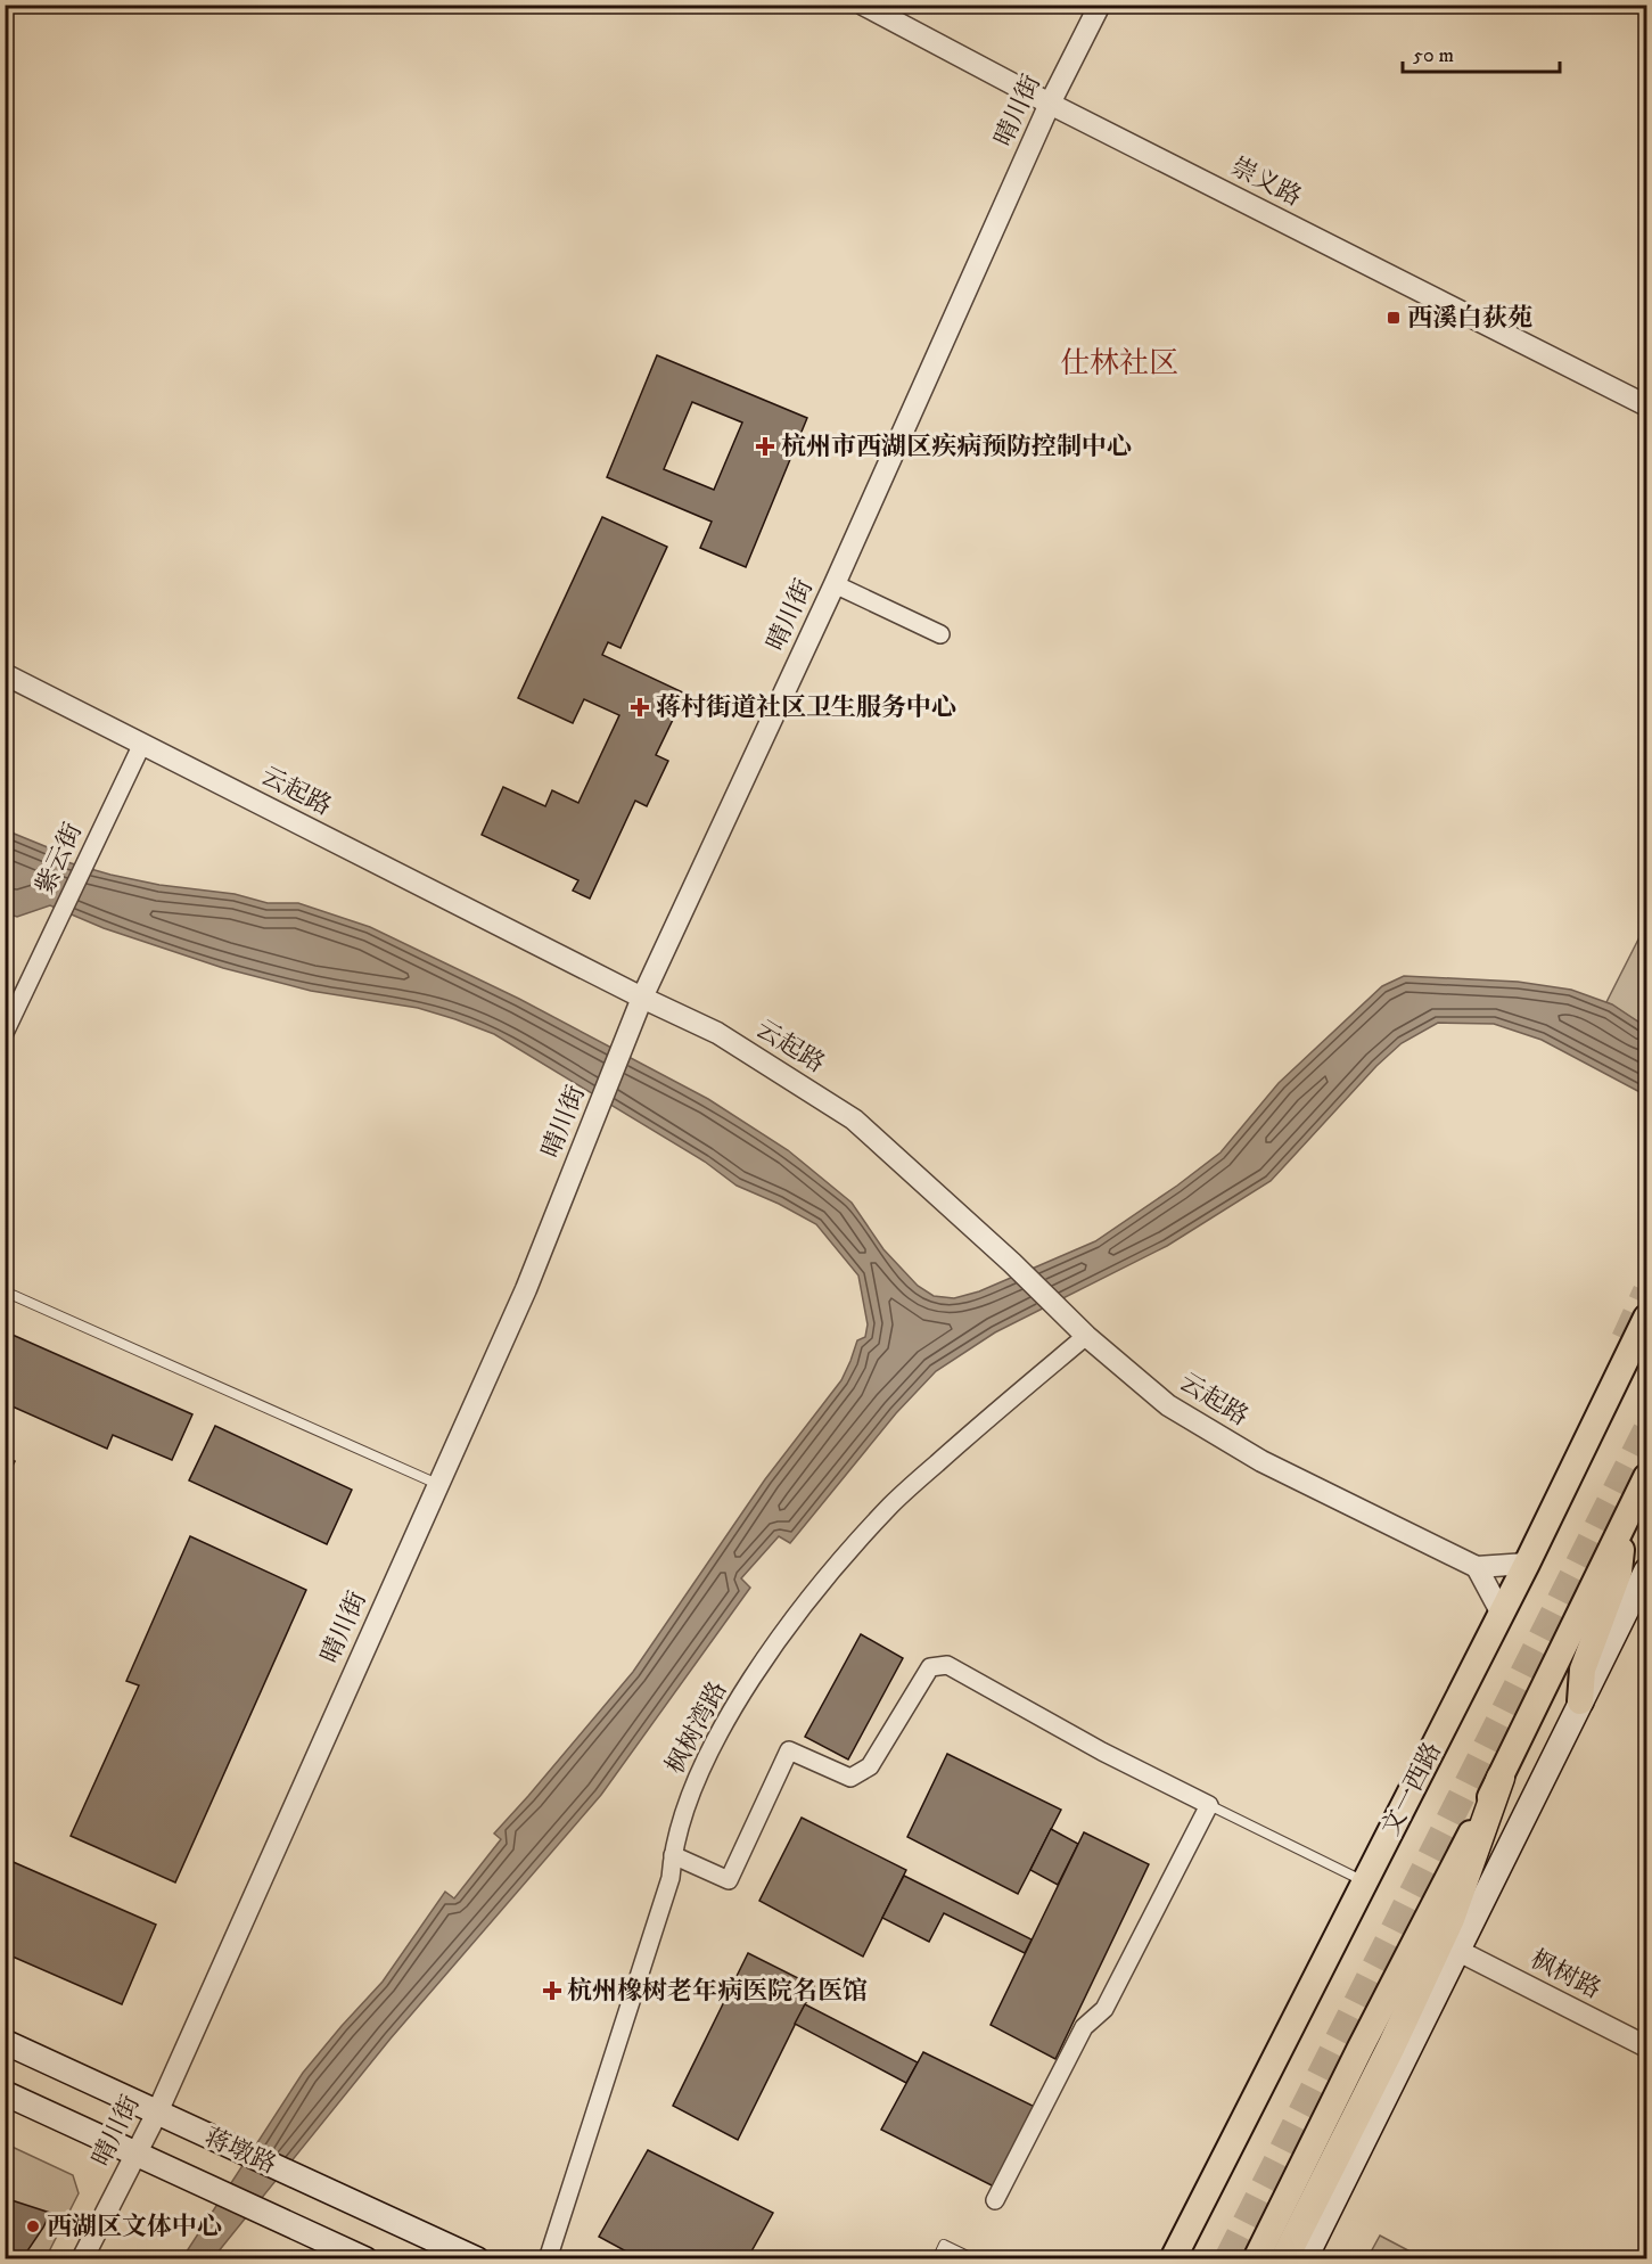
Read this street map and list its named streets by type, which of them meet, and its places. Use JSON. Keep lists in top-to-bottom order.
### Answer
{
  "streets": {
    "main road": ["文一西路", "蒋墩路"],
    "street": [
      "晴川街",
      "崇义路",
      "云起路",
      "紫云街",
      "枫树湾路",
      "枫树路"
    ]
  },
  "crossings": [
    ["晴川街", "崇义路"],
    ["晴川街", "云起路"],
    ["晴川街", "蒋墩路"],
    ["云起路", "紫云街"],
    ["云起路", "枫树湾路"]
  ],
  "districts": ["仕林社区"],
  "places": {
    "transit": ["西溪白荻苑"],
    "health": ["杭州市西湖区疾病预防控制中心", "蒋村街道社区卫生服务中心", "杭州橡树老年病医院名医馆"],
    "other": ["西湖区文体中心"]
  },
  "scale_bar": "50 m"
}
